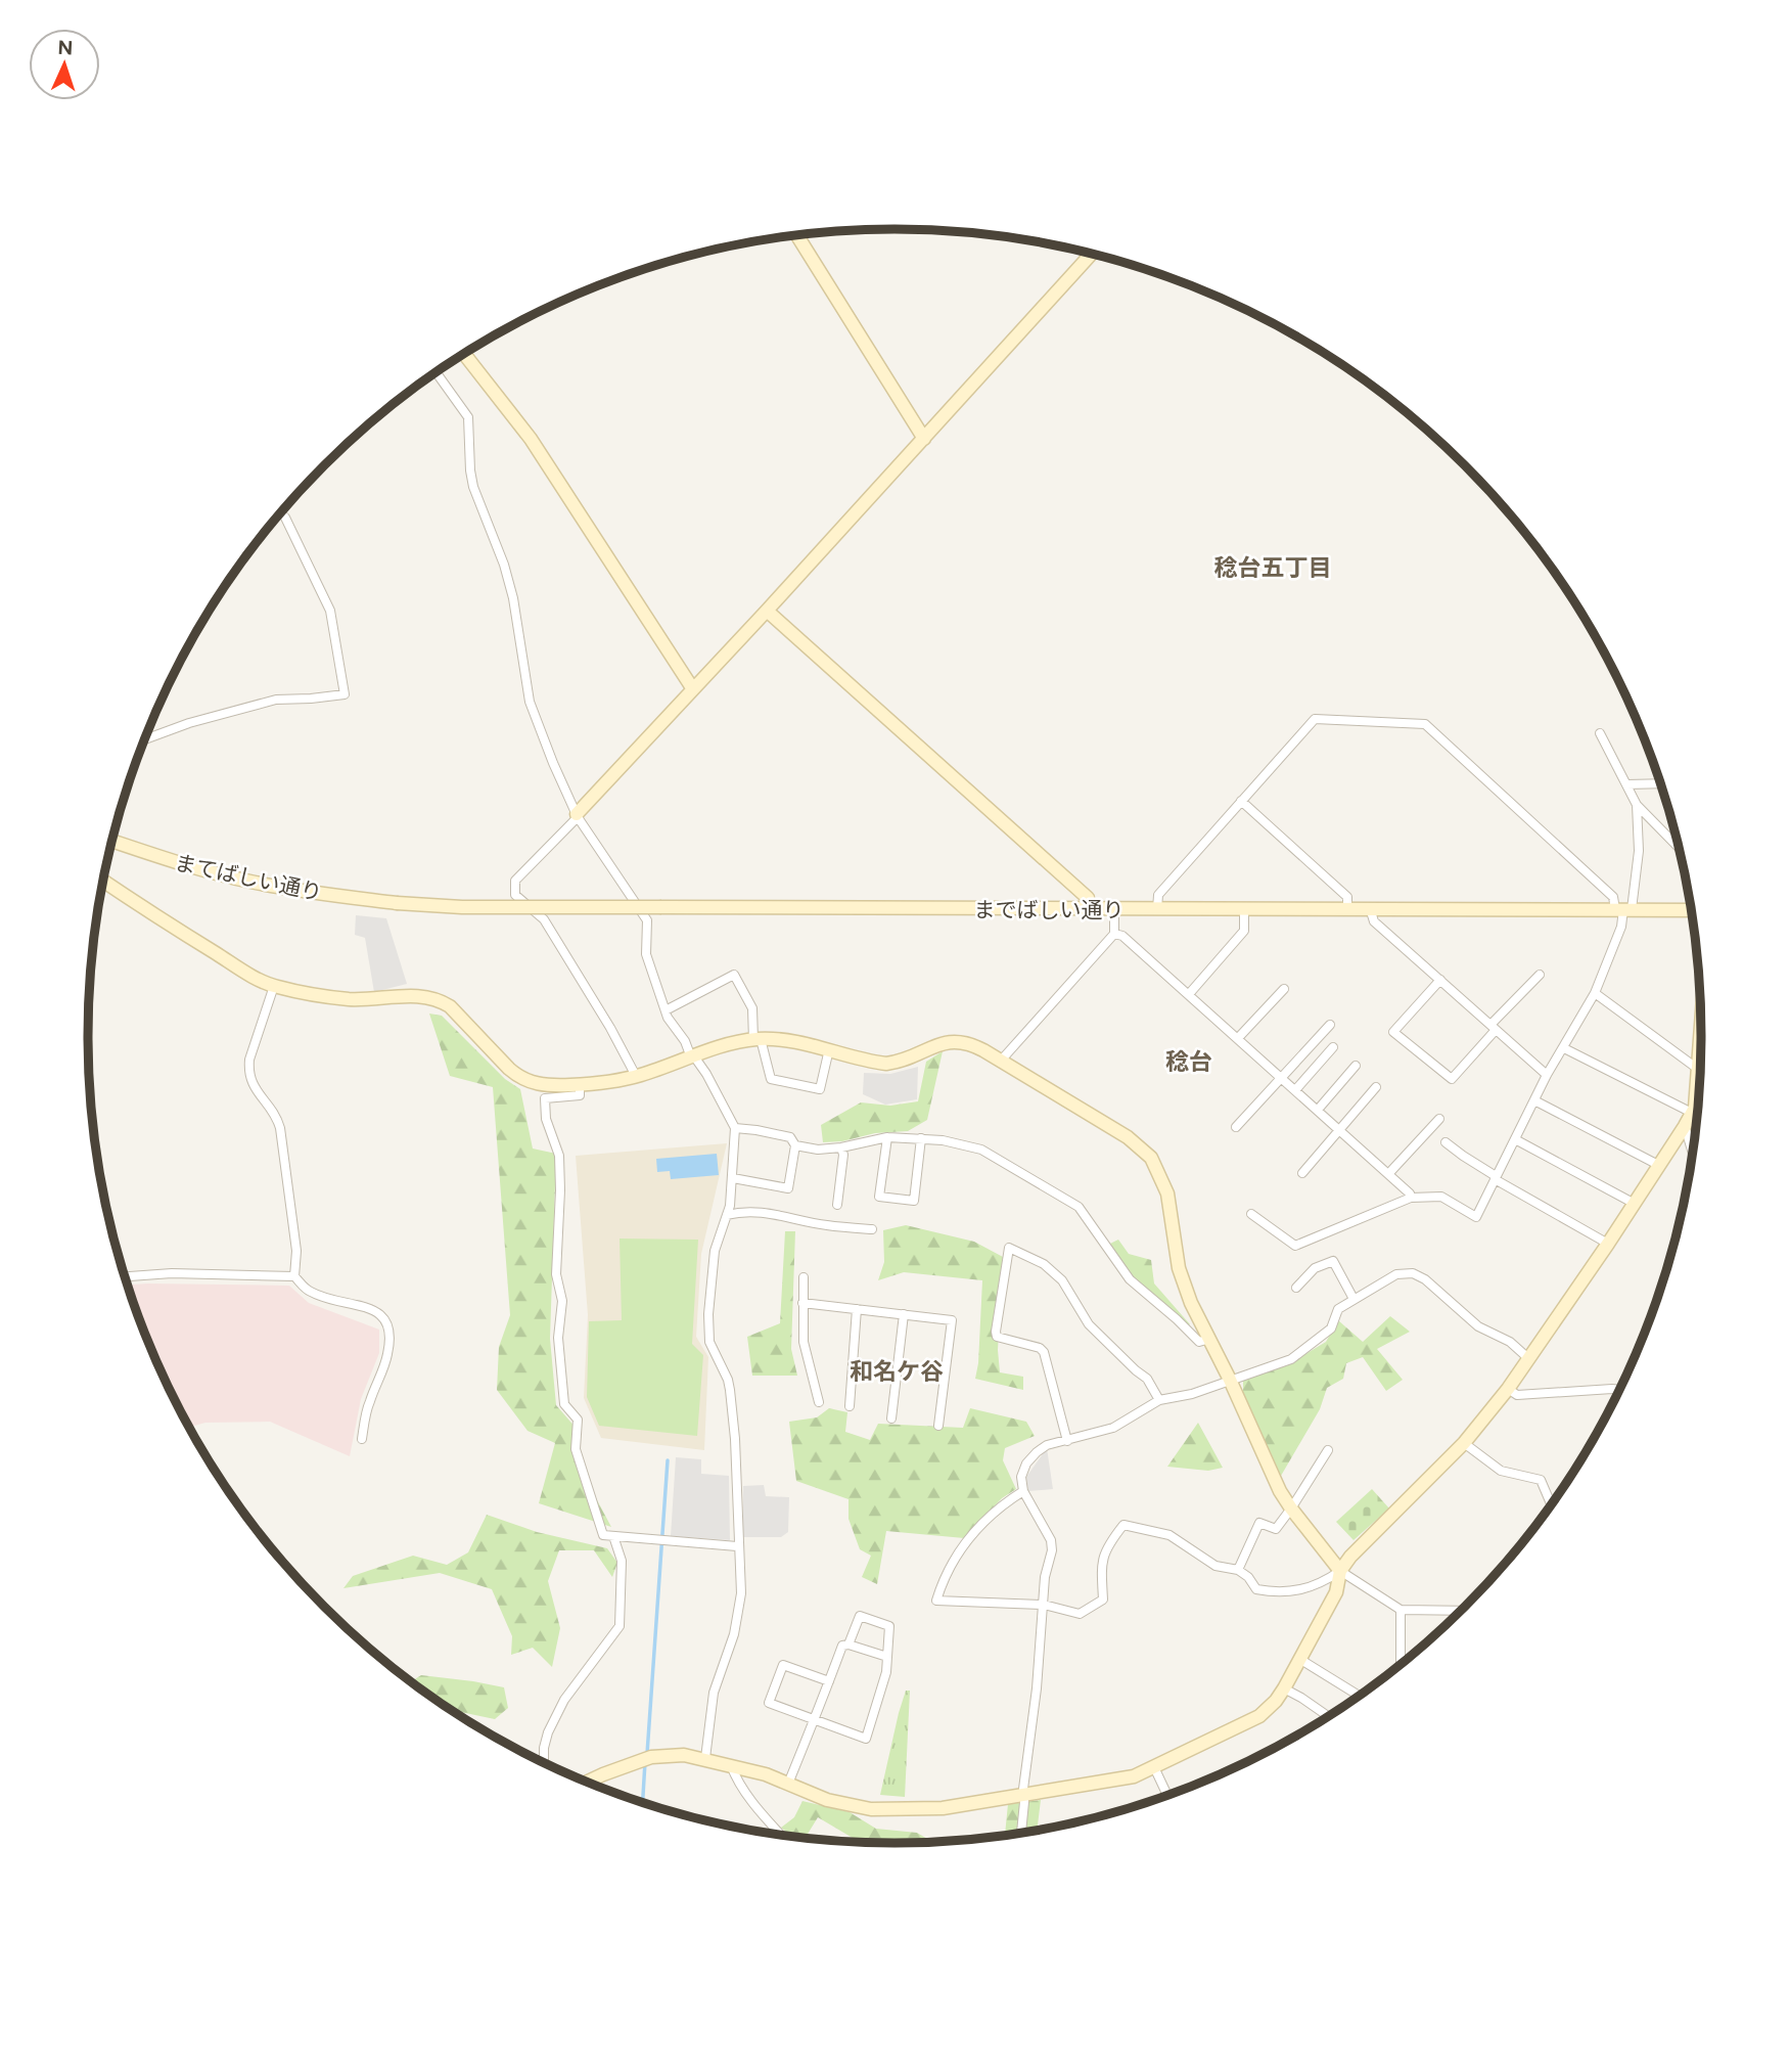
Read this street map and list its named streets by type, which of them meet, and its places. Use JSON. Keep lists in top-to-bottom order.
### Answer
{
  "streets": {
    "street": ["まてばしい通り", "までばしい通り"]
  },
  "crossings": [
    ["まてばしい通り", "までばしい通り"]
  ],
  "districts": ["稔台五丁目", "稔台", "和名ケ谷"],
  "north": "top"
}
